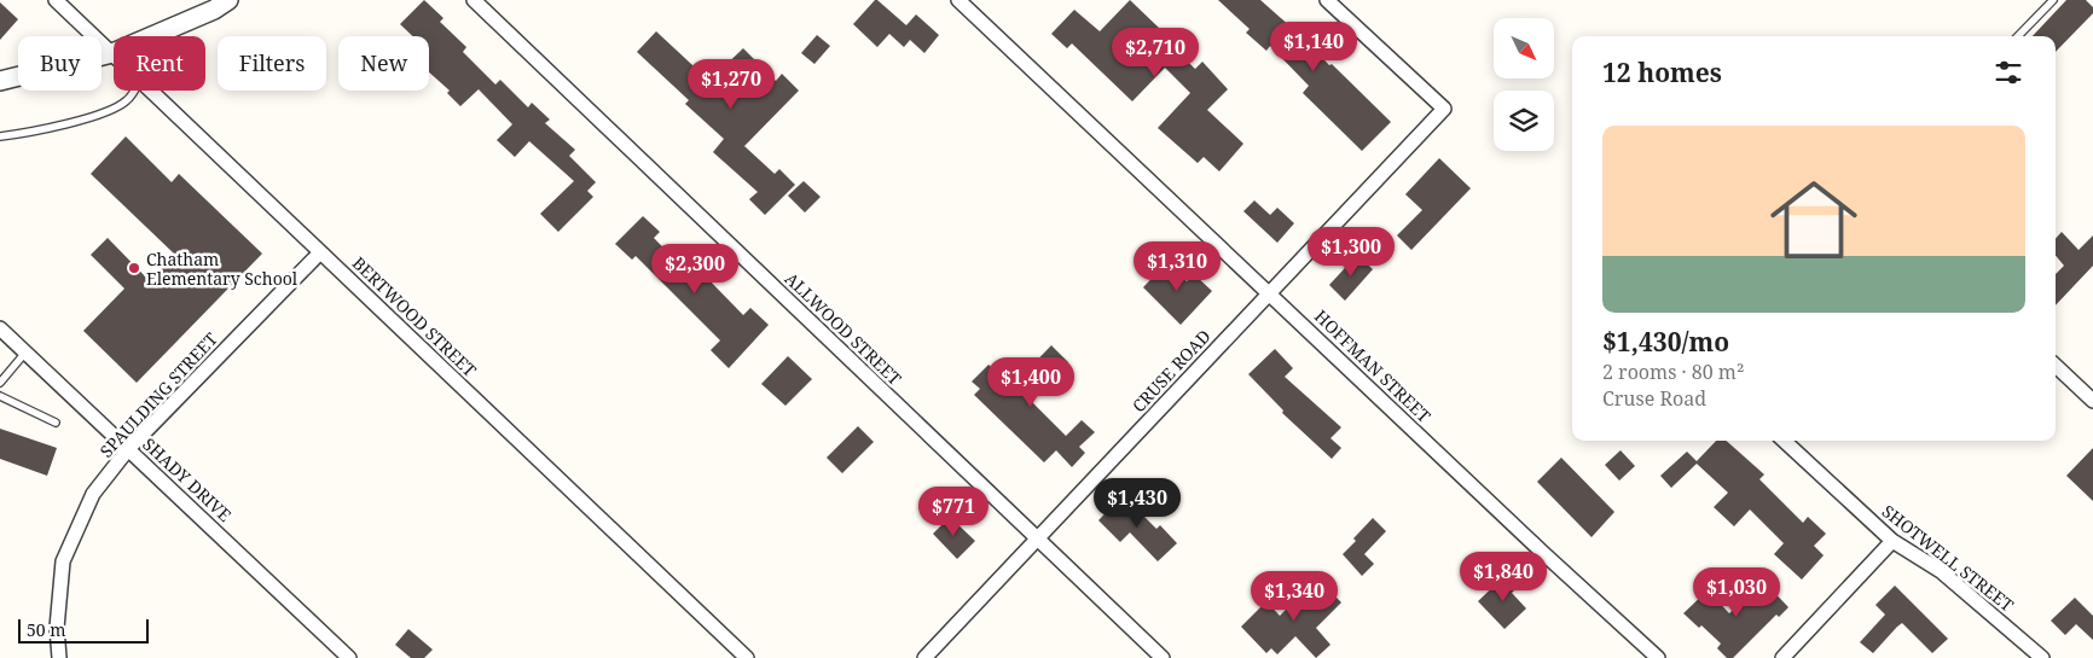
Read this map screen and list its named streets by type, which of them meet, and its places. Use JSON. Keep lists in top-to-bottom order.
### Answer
{
  "streets": {
    "street": [
      "BERTWOOD STREET",
      "ALLWOOD STREET",
      "HOFFMAN STREET",
      "CRUSE ROAD",
      "SPAULDING STREET",
      "SHADY DRIVE",
      "SHOTWELL STREET"
    ]
  },
  "crossings": [
    ["BERTWOOD STREET", "SPAULDING STREET"],
    ["ALLWOOD STREET", "CRUSE ROAD"],
    ["HOFFMAN STREET", "CRUSE ROAD"],
    ["SPAULDING STREET", "SHADY DRIVE"]
  ],
  "places": ["Chatham Elementary School"],
  "scale_bar": "50 m",
  "north": "bottom right",
  "page": {
    "price": [
      "$1,140",
      "$2,710",
      "$1,270",
      "$1,300",
      "$1,310",
      "$2,300",
      "$1,400",
      "$1,430",
      "$771",
      "$1,840",
      "$1,030",
      "$1,340"
    ],
    "chip": [
      "Buy",
      "Rent",
      "Filters",
      "New"
    ],
    "heading": "12 homes",
    "list": [
      {
        "name": "$1,430/mo",
        "note": "2 rooms · 80 m² · Cruse Road"
      }
    ],
    "scale": "50 m"
  }
}
